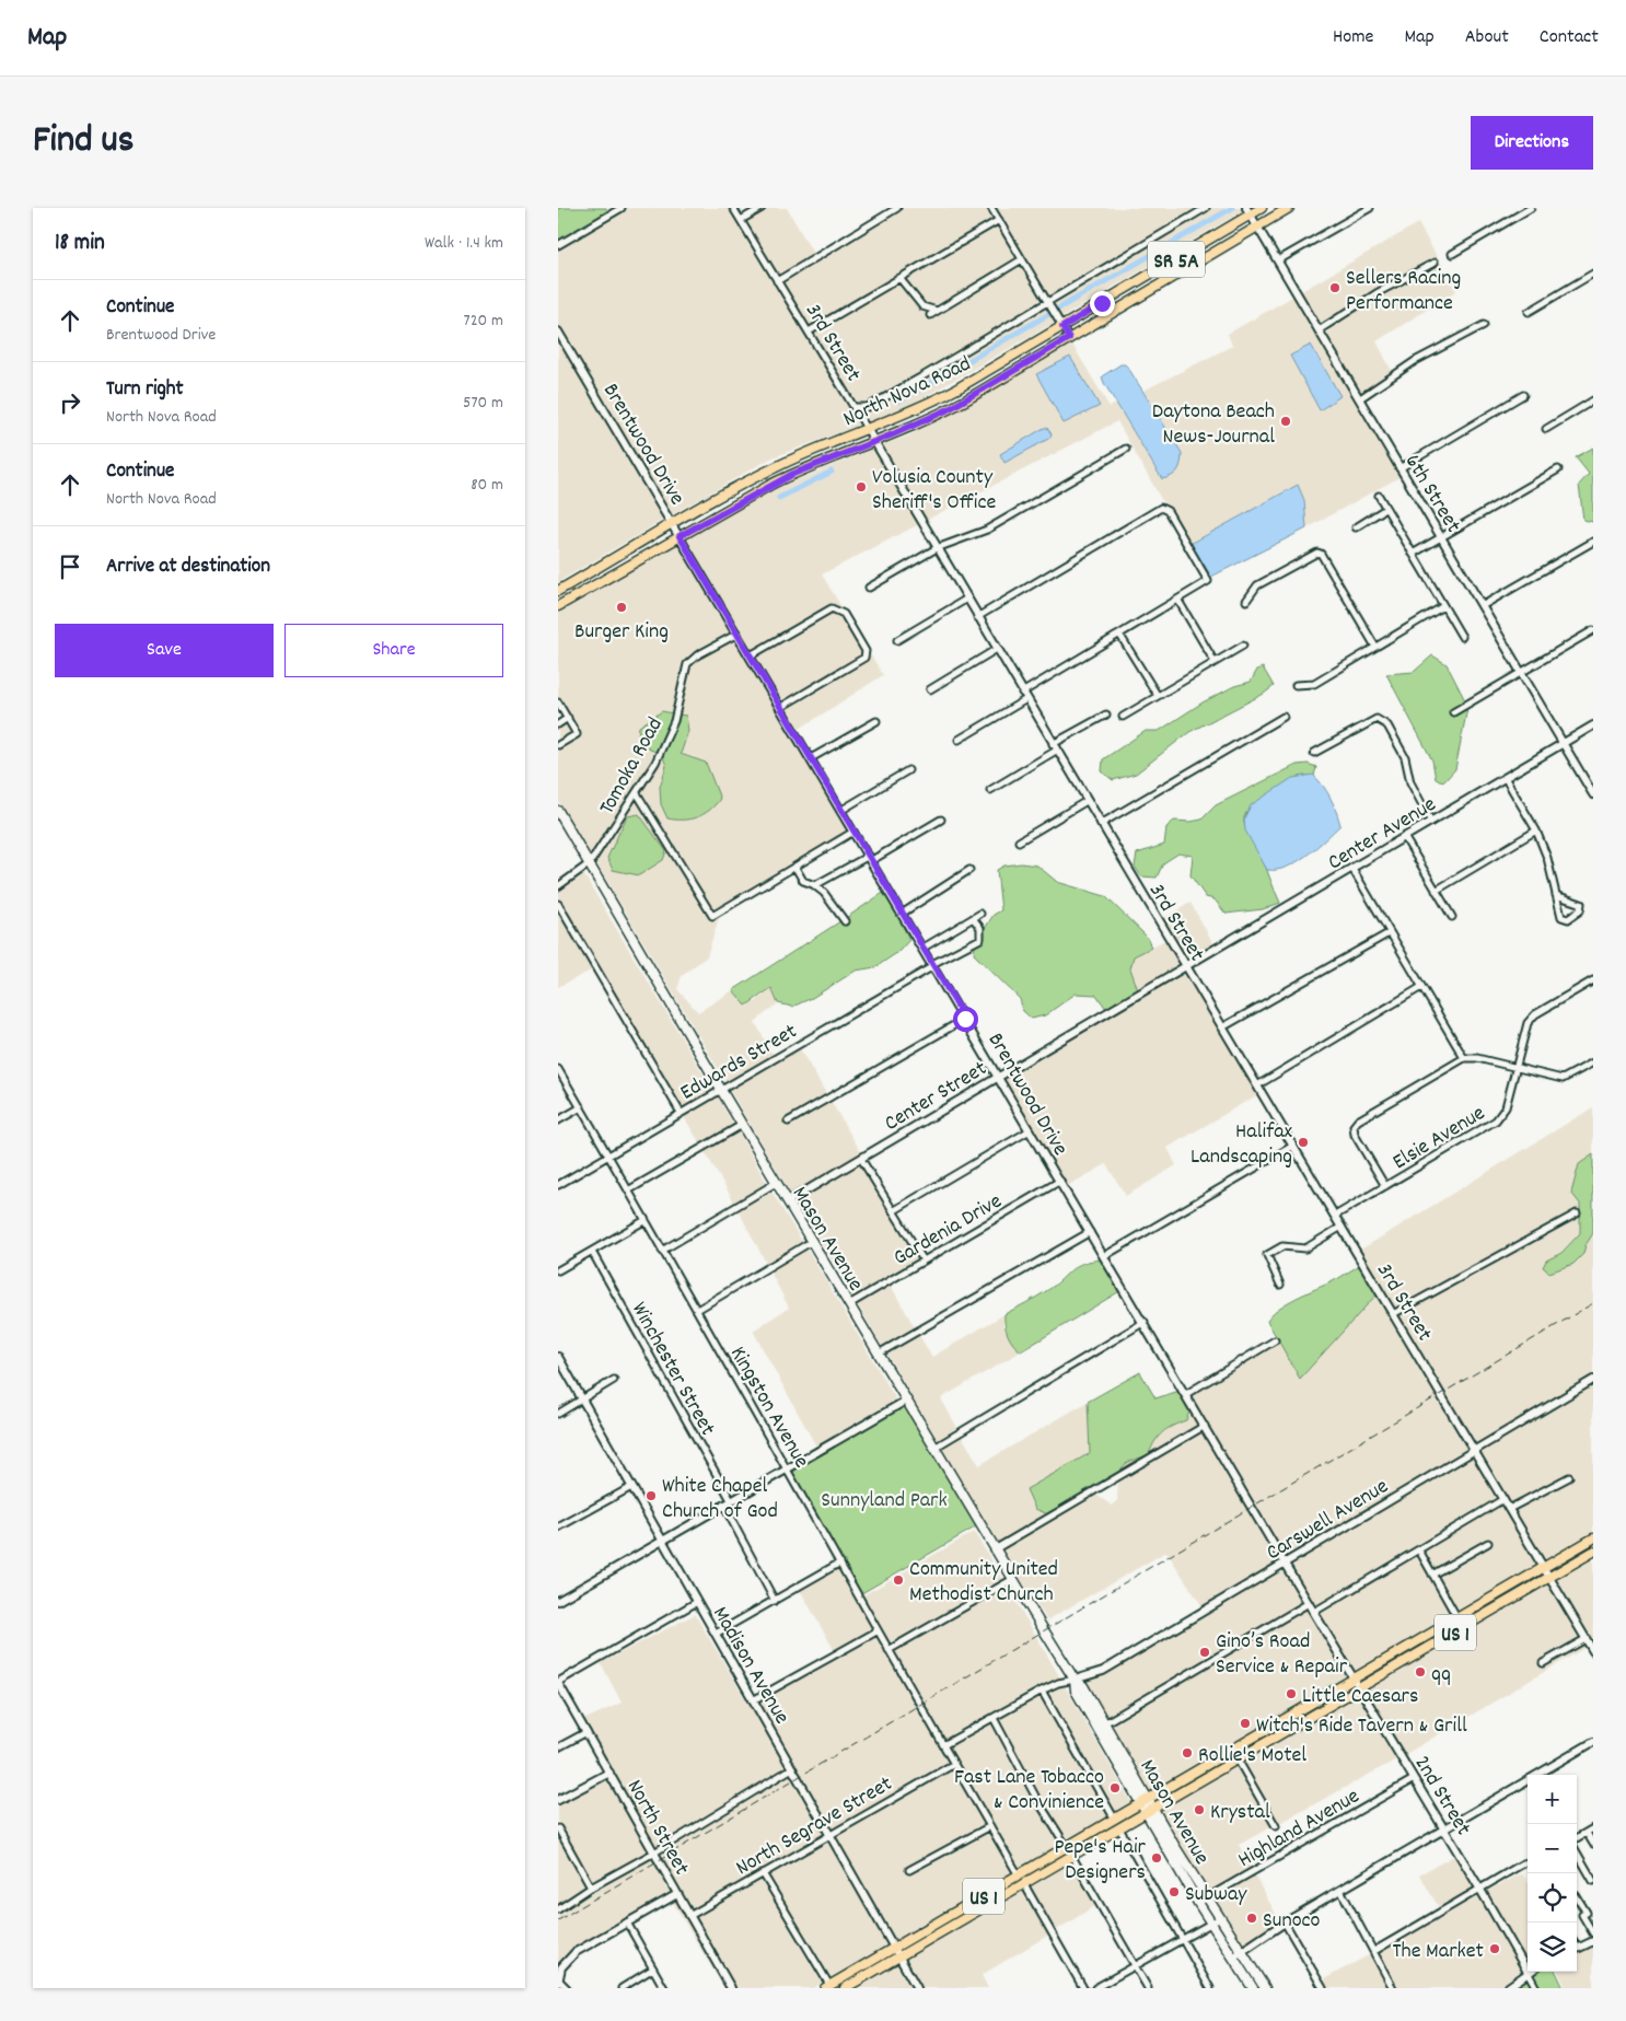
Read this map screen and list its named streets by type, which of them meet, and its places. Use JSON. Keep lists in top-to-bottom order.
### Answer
{
  "streets": {
    "main road": [
      "SR 5A",
      "North Nova Road",
      "Mason Avenue",
      "US 1"
    ],
    "street": [
      "3rd Street",
      "Brentwood Drive",
      "6th Street",
      "Tomoka Road",
      "Center Avenue",
      "Edwards Street",
      "Center Street",
      "Elsie Avenue",
      "Gardenia Drive",
      "Winchester Street",
      "Kingston Avenue",
      "Carswell Avenue",
      "Madison Avenue",
      "2nd Street",
      "North Segrave Street",
      "North Street",
      "Highland Avenue"
    ]
  },
  "crossings": [
    ["3rd Street", "North Nova Road"],
    ["3rd Street", "Center Avenue"],
    ["3rd Street", "Center Street"],
    ["3rd Street", "Elsie Avenue"],
    ["3rd Street", "Carswell Avenue"],
    ["3rd Street", "US 1"],
    ["North Nova Road", "Brentwood Drive"],
    ["North Nova Road", "6th Street"],
    ["Brentwood Drive", "Tomoka Road"],
    ["Brentwood Drive", "Edwards Street"],
    ["Brentwood Drive", "Center Street"],
    ["Brentwood Drive", "Gardenia Drive"],
    ["Brentwood Drive", "2nd Street"],
    ["6th Street", "Center Avenue"],
    ["Tomoka Road", "Mason Avenue"],
    ["Center Avenue", "Center Street"],
    ["Edwards Street", "Mason Avenue"],
    ["Edwards Street", "Kingston Avenue"],
    ["Center Street", "Mason Avenue"],
    ["Gardenia Drive", "Mason Avenue"],
    ["Mason Avenue", "Carswell Avenue"],
    ["Mason Avenue", "US 1"],
    ["Mason Avenue", "Highland Avenue"],
    ["Kingston Avenue", "US 1"],
    ["Kingston Avenue", "North Segrave Street"],
    ["Carswell Avenue", "2nd Street"],
    ["US 1", "Madison Avenue"],
    ["US 1", "2nd Street"],
    ["Madison Avenue", "North Segrave Street"],
    ["2nd Street", "Highland Avenue"],
    ["North Segrave Street", "North Street"]
  ],
  "parks": ["Sunnyland Park"],
  "places": [
    "Sellers Racing Performance",
    "Daytona Beach News-Journal",
    "Volusia County Sheriff's Office",
    "Burger King",
    "Halifax Landscaping",
    "White Chapel Church of God",
    "Community United Methodist Church",
    "Gino’s Road Service & Repair",
    "qq",
    "Little Caesars",
    "Witch's Ride Tavern & Grill",
    "Rollie's Motel",
    "Fast Lane Tobacco & Convinience",
    "Krystal",
    "Pepe's Hair Designers",
    "Subway",
    "Sunoco",
    "The Market"
  ],
  "page": {
    "header": "Map",
    "nav": [
      "Home",
      "Map",
      "About",
      "Contact"
    ],
    "title": "Find us",
    "buttons": [
      "Directions",
      ["Save", "Share"]
    ],
    "heading": ["18 min", "Walk · 1.4 km"],
    "list": [
      ["Continue", "Brentwood Drive", "720 m"],
      ["Turn right", "North Nova Road", "570 m"],
      ["Continue", "North Nova Road", "80 m"],
      "Arrive at destination"
    ],
    "map_buttons": ["+", "−"]
  }
}
